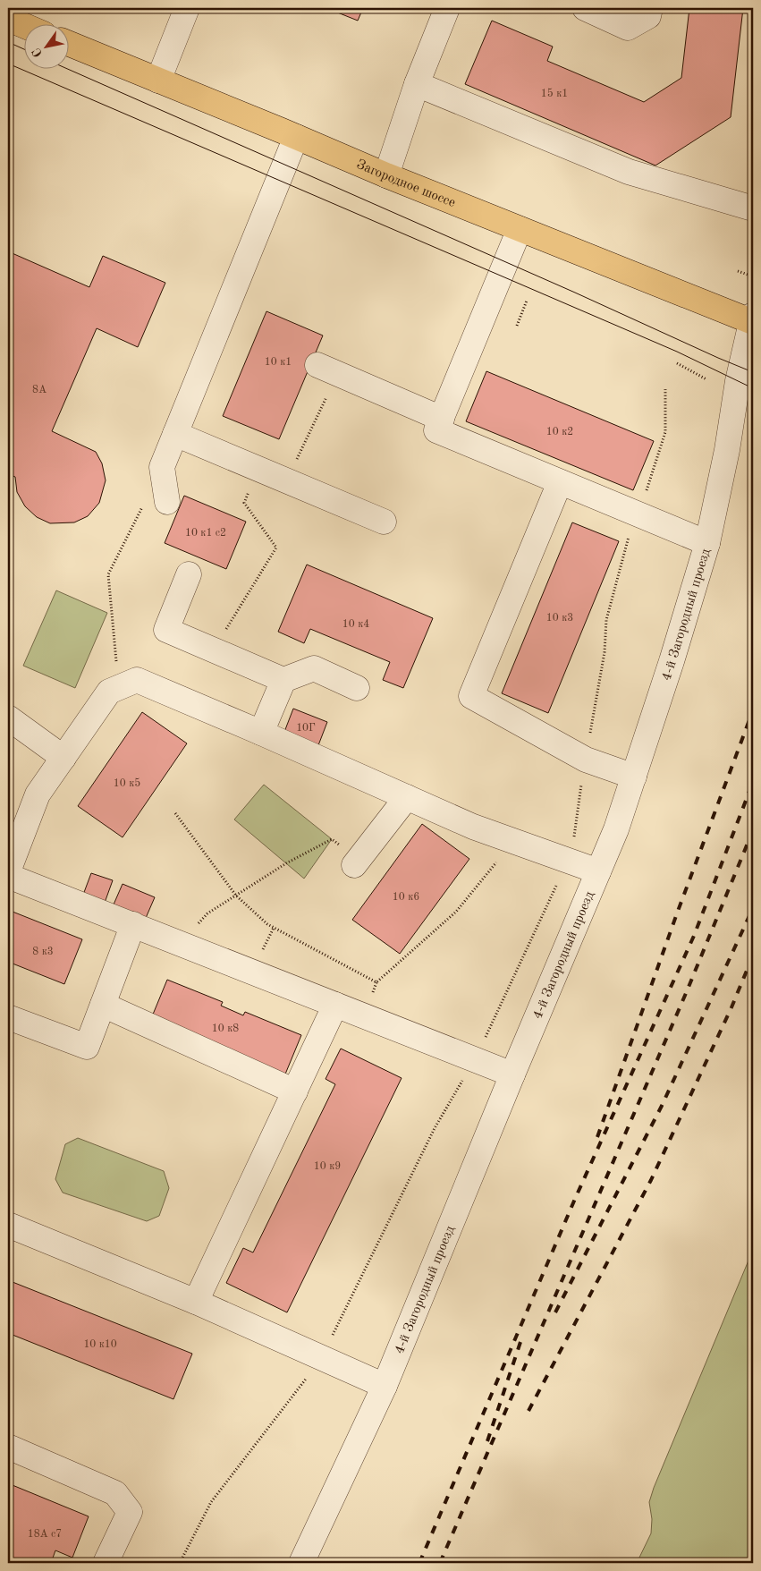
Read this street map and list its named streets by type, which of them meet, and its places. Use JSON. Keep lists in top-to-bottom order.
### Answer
{
  "streets": {
    "main road": ["Загородное шоссе"],
    "street": ["4-й Загородный проезд"]
  },
  "crossings": [
    ["Загородное шоссе", "4-й Загородный проезд"]
  ],
  "house_numbers": [
    "15 к1",
    "10 к1",
    "8А",
    "10 к2",
    "10 к1 c2",
    "10 к3",
    "10 к4",
    "10Г",
    "10 к5",
    "10 к6",
    "8 к3",
    "10 к8",
    "10 к9",
    "10 к10",
    "18А с7"
  ],
  "north": "bottom left"
}
